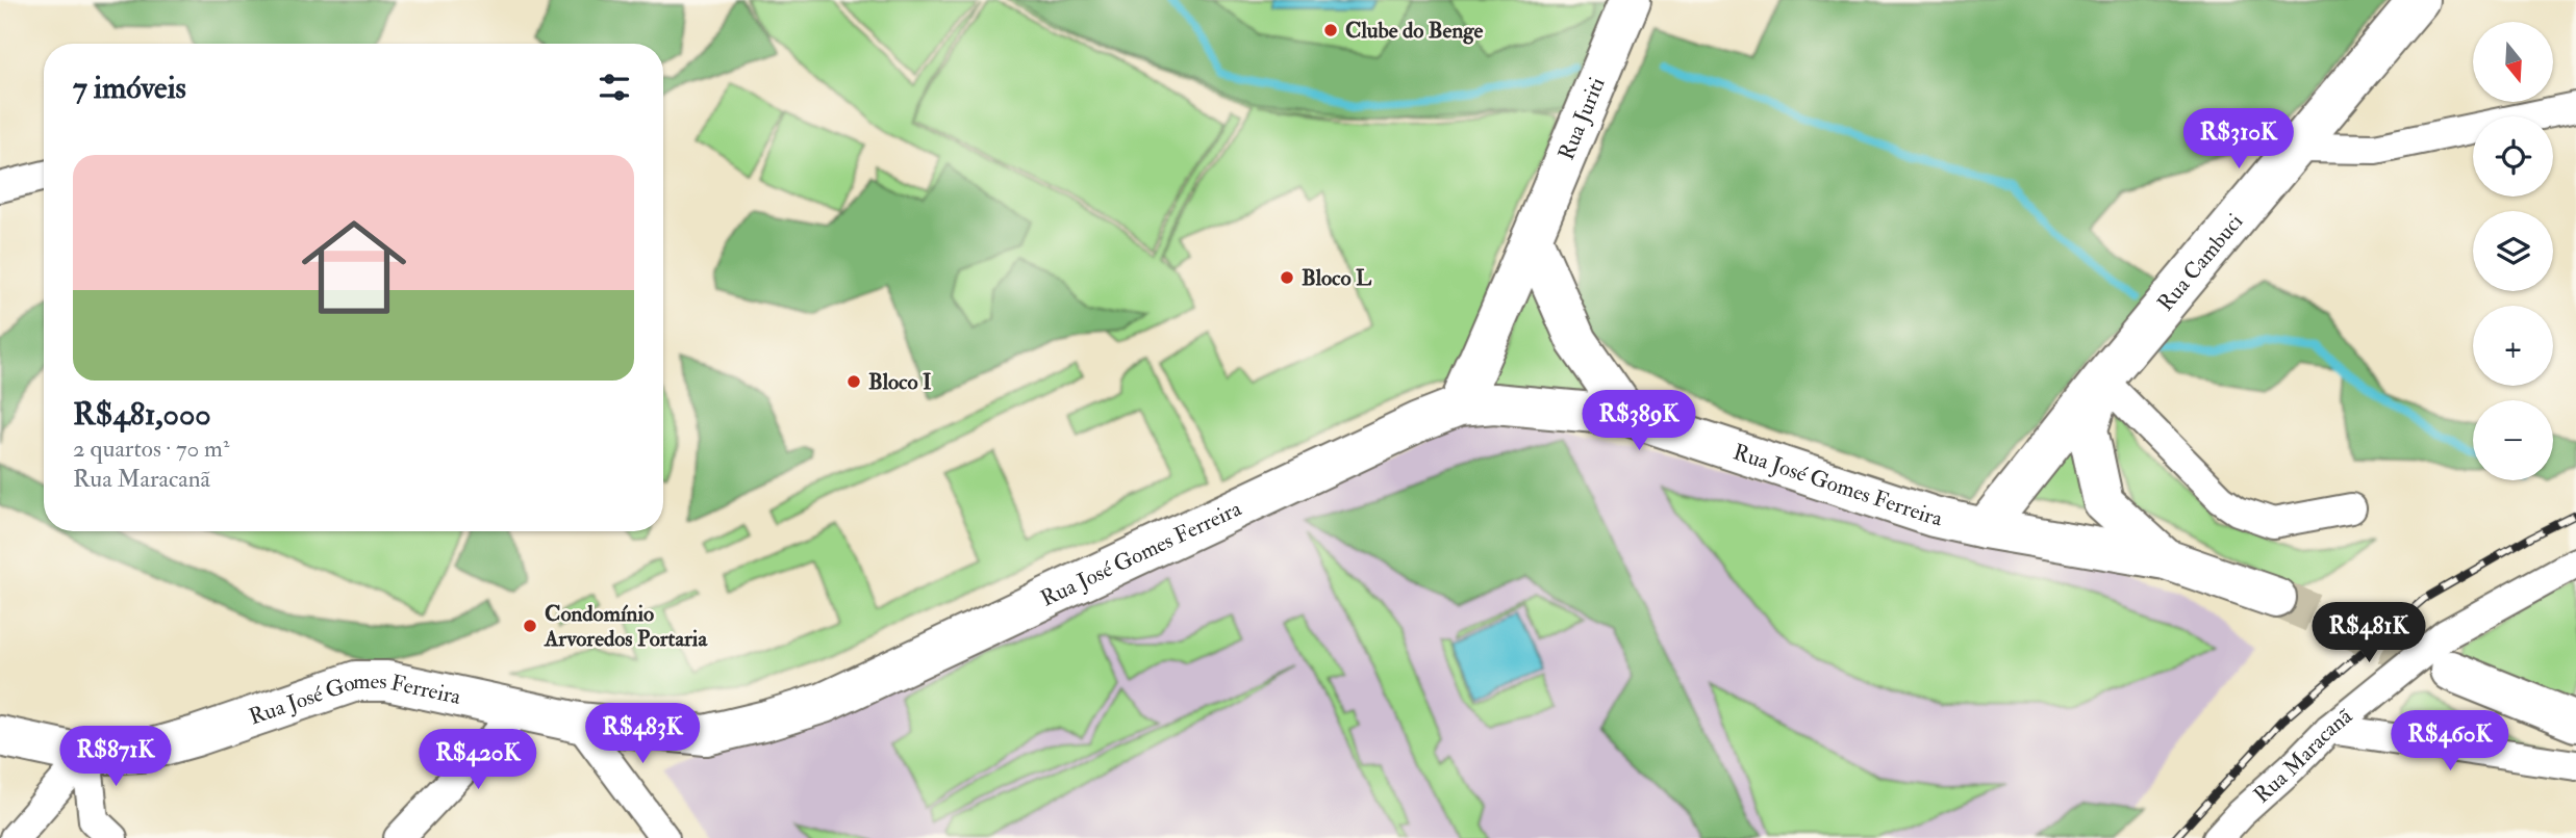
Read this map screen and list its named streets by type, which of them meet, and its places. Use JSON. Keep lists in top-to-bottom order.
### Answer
{
  "streets": {
    "street": [
      "Rua Juriti",
      "Rua Cambuci",
      "Rua José Gomes Ferreira",
      "Rua Maracanã"
    ]
  },
  "crossings": [
    ["Rua Juriti", "Rua José Gomes Ferreira"],
    ["Rua Cambuci", "Rua José Gomes Ferreira"]
  ],
  "places": [
    "Clube do Benge",
    "Bloco L",
    "Bloco I",
    "Condomínio Arvoredos Portaria"
  ],
  "north": "bottom",
  "page": {
    "map_buttons": ["+", "−"],
    "heading": "7 imóveis",
    "price": [
      "R$310K",
      "R$389K",
      "R$481K",
      "R$483K",
      "R$460K",
      "R$871K",
      "R$420K"
    ],
    "list": [
      {
        "name": "R$481,000",
        "note": "2 quartos · 70 m² · Rua Maracanã"
      }
    ]
  }
}
